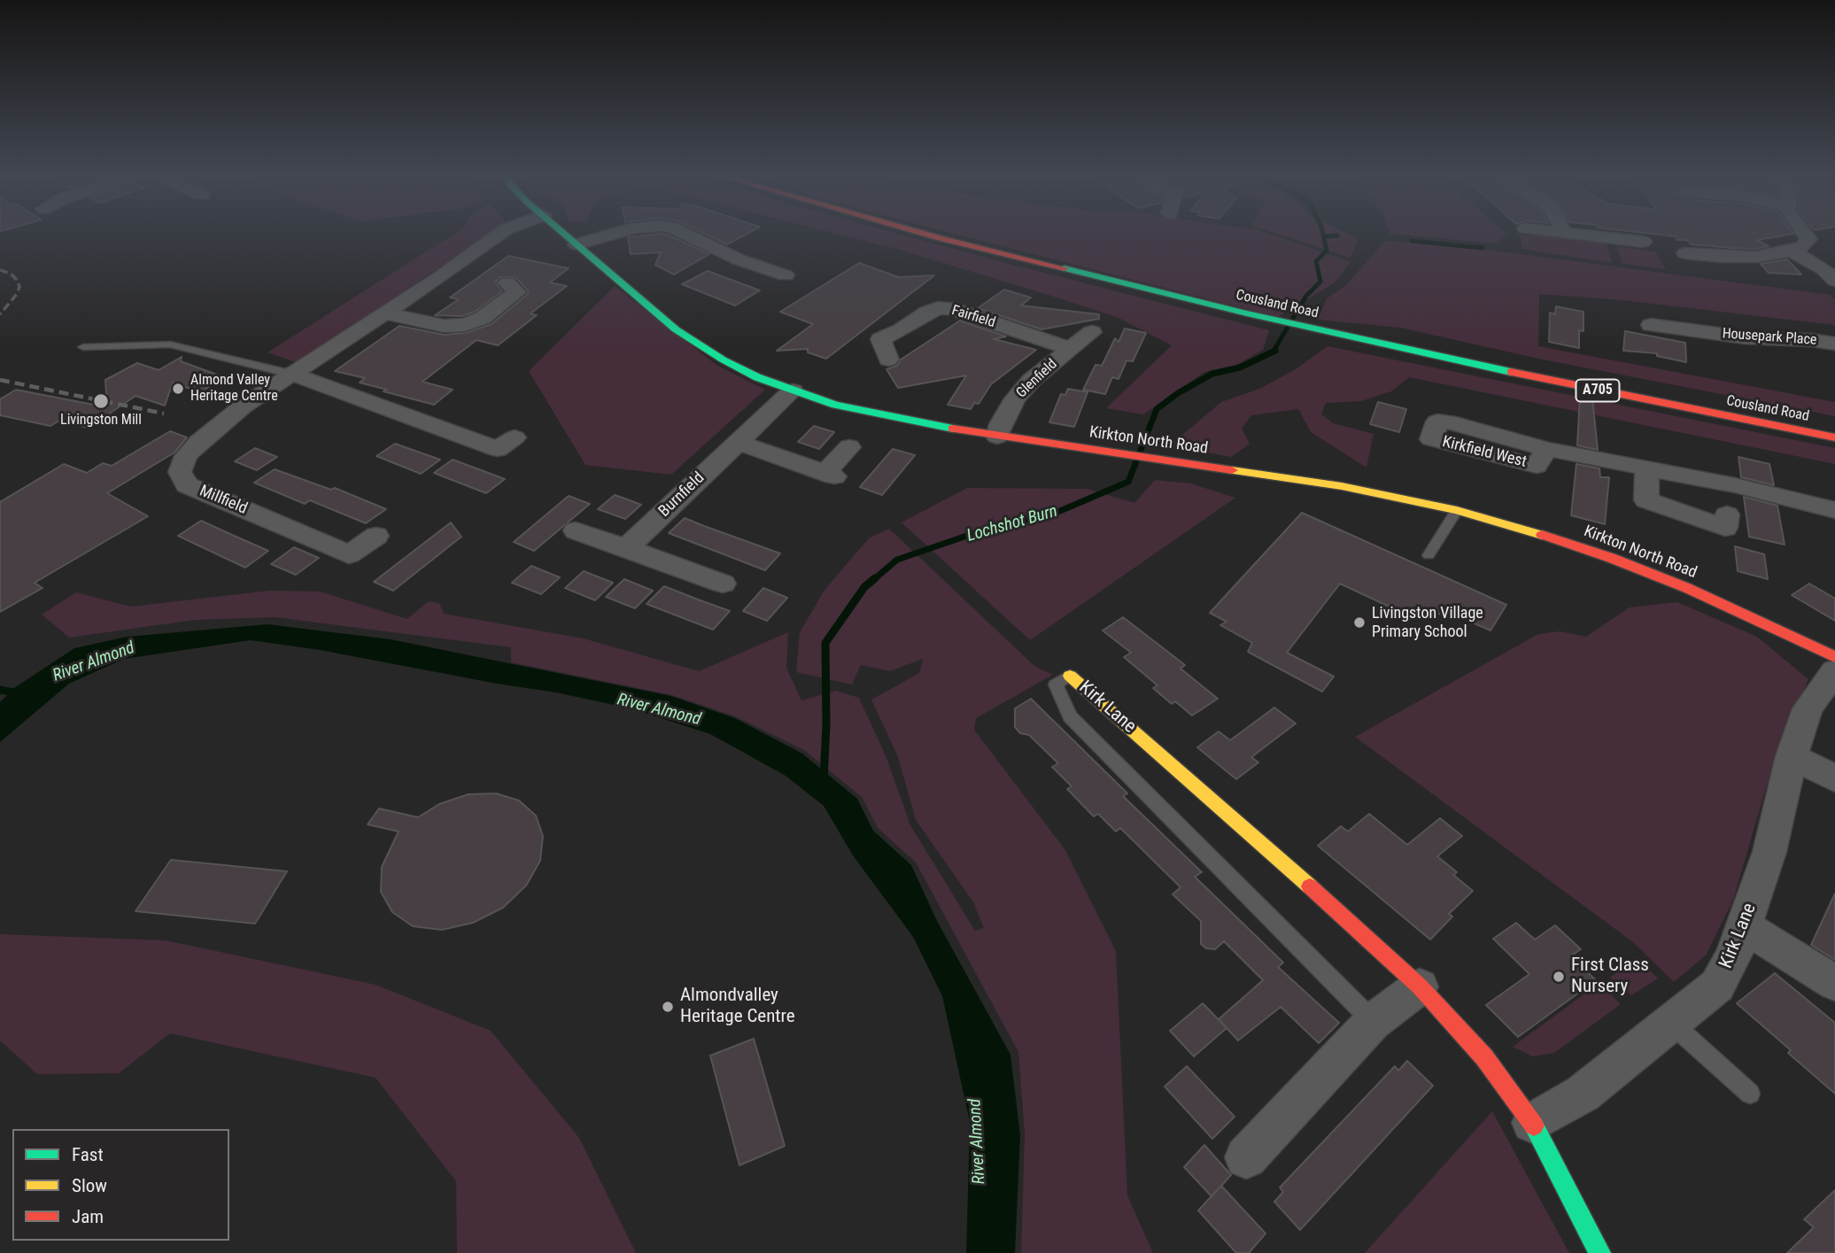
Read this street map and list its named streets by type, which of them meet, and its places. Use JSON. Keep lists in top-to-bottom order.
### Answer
{
  "streets": {
    "main road": [
      "Cousland Road",
      "A705",
      "Kirkton North Road",
      "Kirk Lane"
    ],
    "street": [
      "Fairfield",
      "Housepark Place",
      "Glenfield",
      "Kirkfield West",
      "Burnfield",
      "Millfield"
    ]
  },
  "crossings": [
    ["Fairfield", "Glenfield"],
    ["Glenfield", "Kirkton North Road"],
    ["Kirkton North Road", "Burnfield"]
  ],
  "water": ["Lochshot Burn", "River Almond"],
  "places": [
    "Almond Valley Heritage Centre",
    "Livingston Mill",
    "Livingston Village Primary School",
    "First Class Nursery",
    "Almondvalley Heritage Centre"
  ],
  "legend": ["Fast", "Slow", "Jam"]
}
